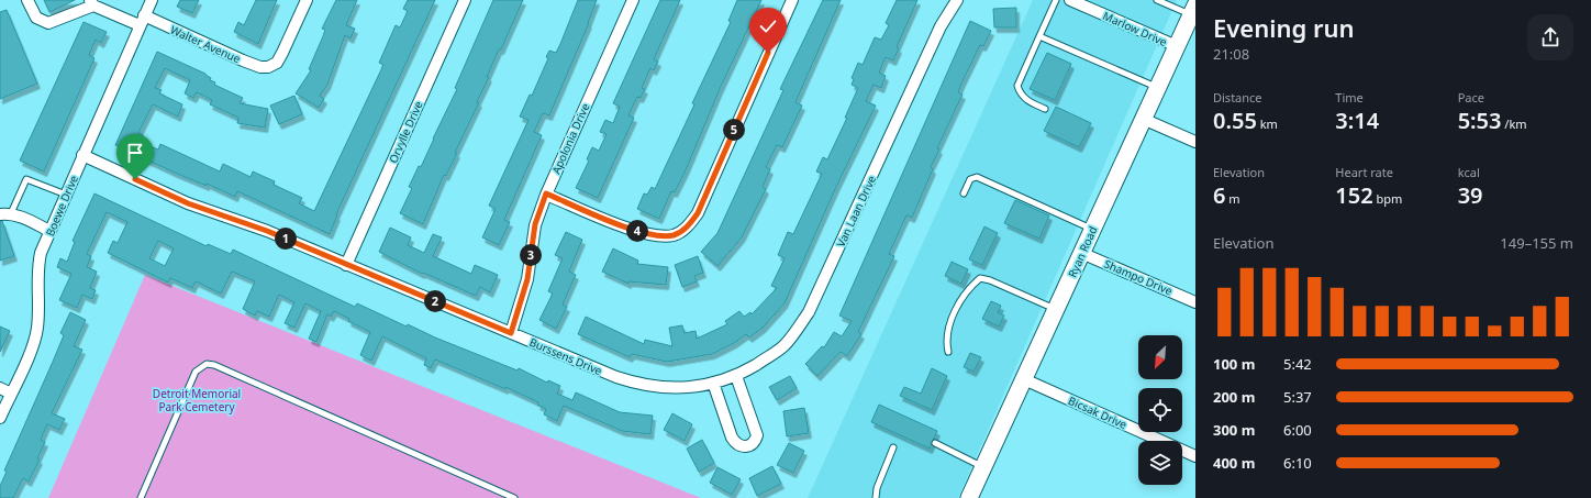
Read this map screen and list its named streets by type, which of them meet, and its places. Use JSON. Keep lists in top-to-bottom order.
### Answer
{
  "streets": {
    "main road": ["Ryan Road"],
    "street": [
      "Marlow Drive",
      "Walter Avenue",
      "Orvylle Drive",
      "Apolonia Drive",
      "Boewe Drive",
      "Van Laan Drive",
      "Shampo Drive",
      "Burssens Drive",
      "Bicsak Drive"
    ]
  },
  "crossings": [
    ["Marlow Drive", "Ryan Road"],
    ["Walter Avenue", "Boewe Drive"],
    ["Orvylle Drive", "Burssens Drive"],
    ["Apolonia Drive", "Burssens Drive"],
    ["Boewe Drive", "Burssens Drive"],
    ["Van Laan Drive", "Burssens Drive"],
    ["Ryan Road", "Shampo Drive"],
    ["Ryan Road", "Bicsak Drive"]
  ],
  "parks": ["Detroit Memorial Park Cemetery"],
  "north": "bottom left",
  "page": {
    "heading": ["Evening run", "21:08"],
    "stats": [
      ["Distance", "0.55 km"],
      ["Time", "3:14"],
      ["Pace", "5:53 /km"],
      ["Elevation", "6 m"],
      ["Heart rate", "152 bpm"],
      ["kcal", "39"]
    ],
    "pins": [
      "5",
      "4",
      "1",
      "3",
      "2"
    ],
    "chart": ["Elevation", "149–155 m"],
    "list": [
      {
        "name": "100 m",
        "note": "5:42"
      },
      {
        "name": "200 m",
        "note": "5:37"
      },
      {
        "name": "300 m",
        "note": "6:00"
      },
      {
        "name": "400 m",
        "note": "6:10"
      }
    ]
  }
}
